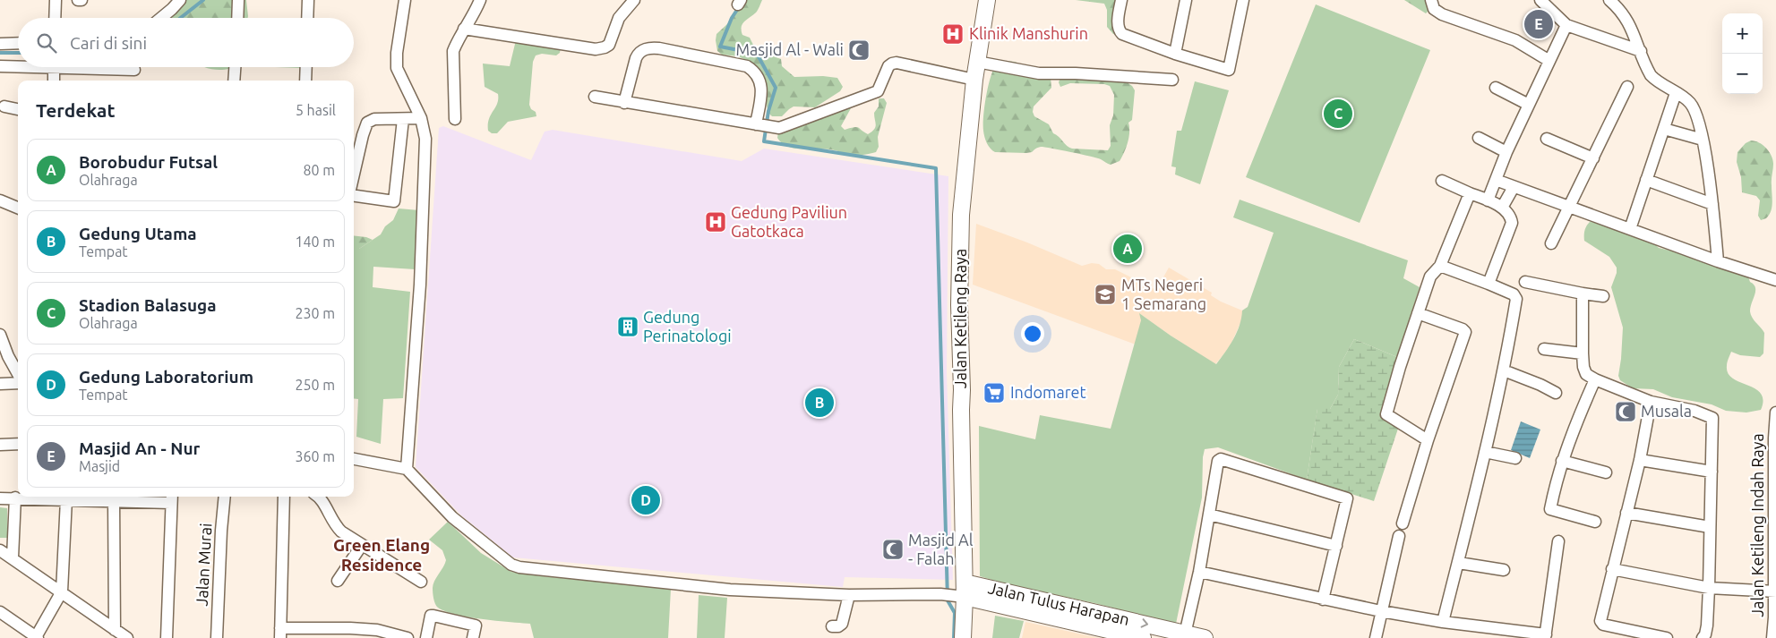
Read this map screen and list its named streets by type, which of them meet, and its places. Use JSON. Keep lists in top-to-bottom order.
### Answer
{
  "streets": {
    "main road": ["Jalan Ketileng Raya", "Jalan Tulus Harapan"],
    "street": ["Jalan Ketileng Indah Raya", "Jalan Murai"]
  },
  "crossings": [
    ["Jalan Ketileng Raya", "Jalan Tulus Harapan"]
  ],
  "districts": ["Green Elang Residence"],
  "places": {
    "hospital": ["Klinik Manshurin", "Gedung Paviliun Gatotkaca"],
    "mosque": ["Masjid Al - Wali", "Musala", "Masjid Al - Falah"],
    "school or university": ["MTs Negeri 1 Semarang"],
    "building": ["Gedung Perinatologi"],
    "supermarket": ["Indomaret"]
  },
  "page": {
    "pins": [
      "E",
      "C",
      "A",
      "B",
      "D"
    ],
    "map_buttons": ["+", "−"],
    "search": "Cari di sini",
    "heading": ["Terdekat", "5 hasil"],
    "list": [
      {
        "mark": "A",
        "name": "Borobudur Futsal",
        "note": "Olahraga",
        "value": "80 m"
      },
      {
        "mark": "B",
        "name": "Gedung Utama",
        "note": "Tempat",
        "value": "140 m"
      },
      {
        "mark": "C",
        "name": "Stadion Balasuga",
        "note": "Olahraga",
        "value": "230 m"
      },
      {
        "mark": "D",
        "name": "Gedung Laboratorium",
        "note": "Tempat",
        "value": "250 m"
      },
      {
        "mark": "E",
        "name": "Masjid An - Nur",
        "note": "Masjid",
        "value": "360 m"
      }
    ]
  }
}
